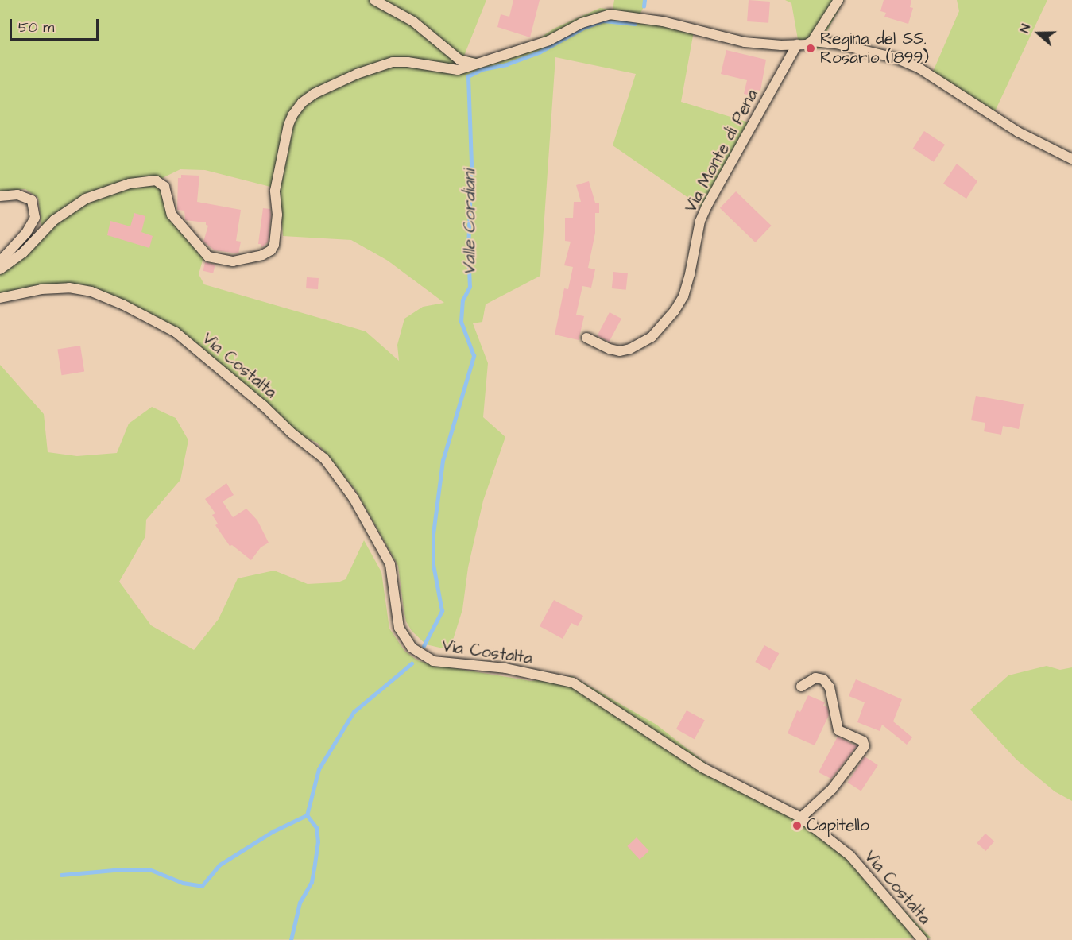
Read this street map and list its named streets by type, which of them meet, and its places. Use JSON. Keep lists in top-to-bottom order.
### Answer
{
  "streets": {
    "street": ["Via Monte di Pena", "Via Costalta"]
  },
  "water": ["Valle Cordiani"],
  "places": ["Regina del SS. Rosario (1899)", "Capitello"],
  "scale_bar": "50 m",
  "north": "left"
}
